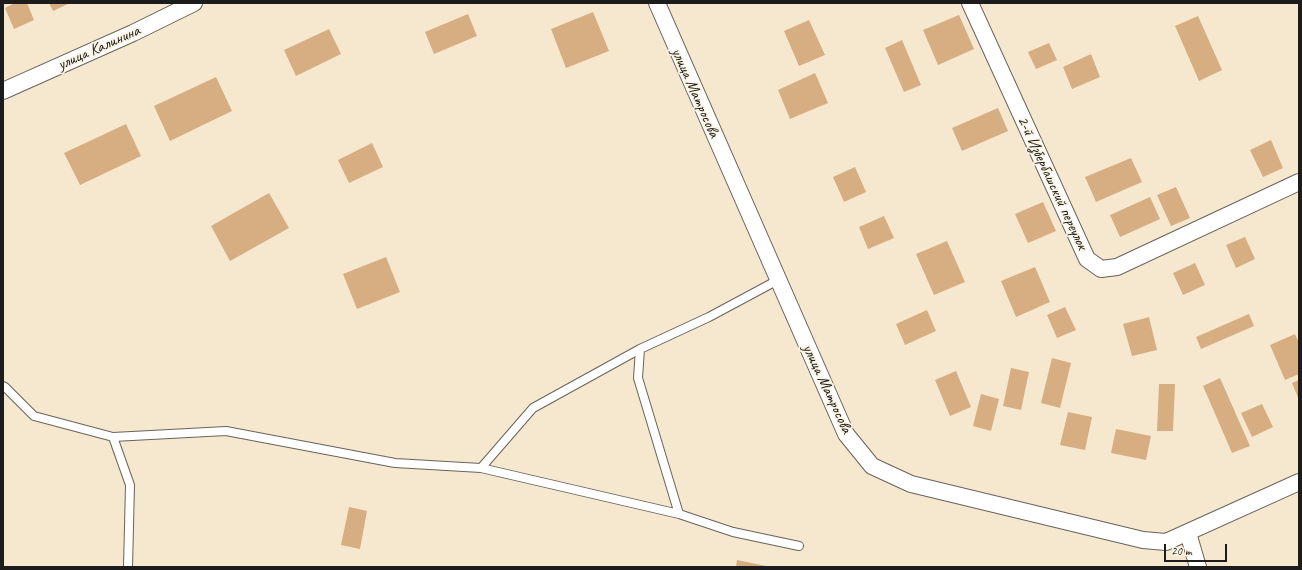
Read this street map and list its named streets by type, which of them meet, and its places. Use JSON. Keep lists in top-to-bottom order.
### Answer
{
  "streets": {
    "street": ["улица Калинина", "улица Матросова", "2-й Избербашский переулок"]
  },
  "scale_bar": "20 m"
}
